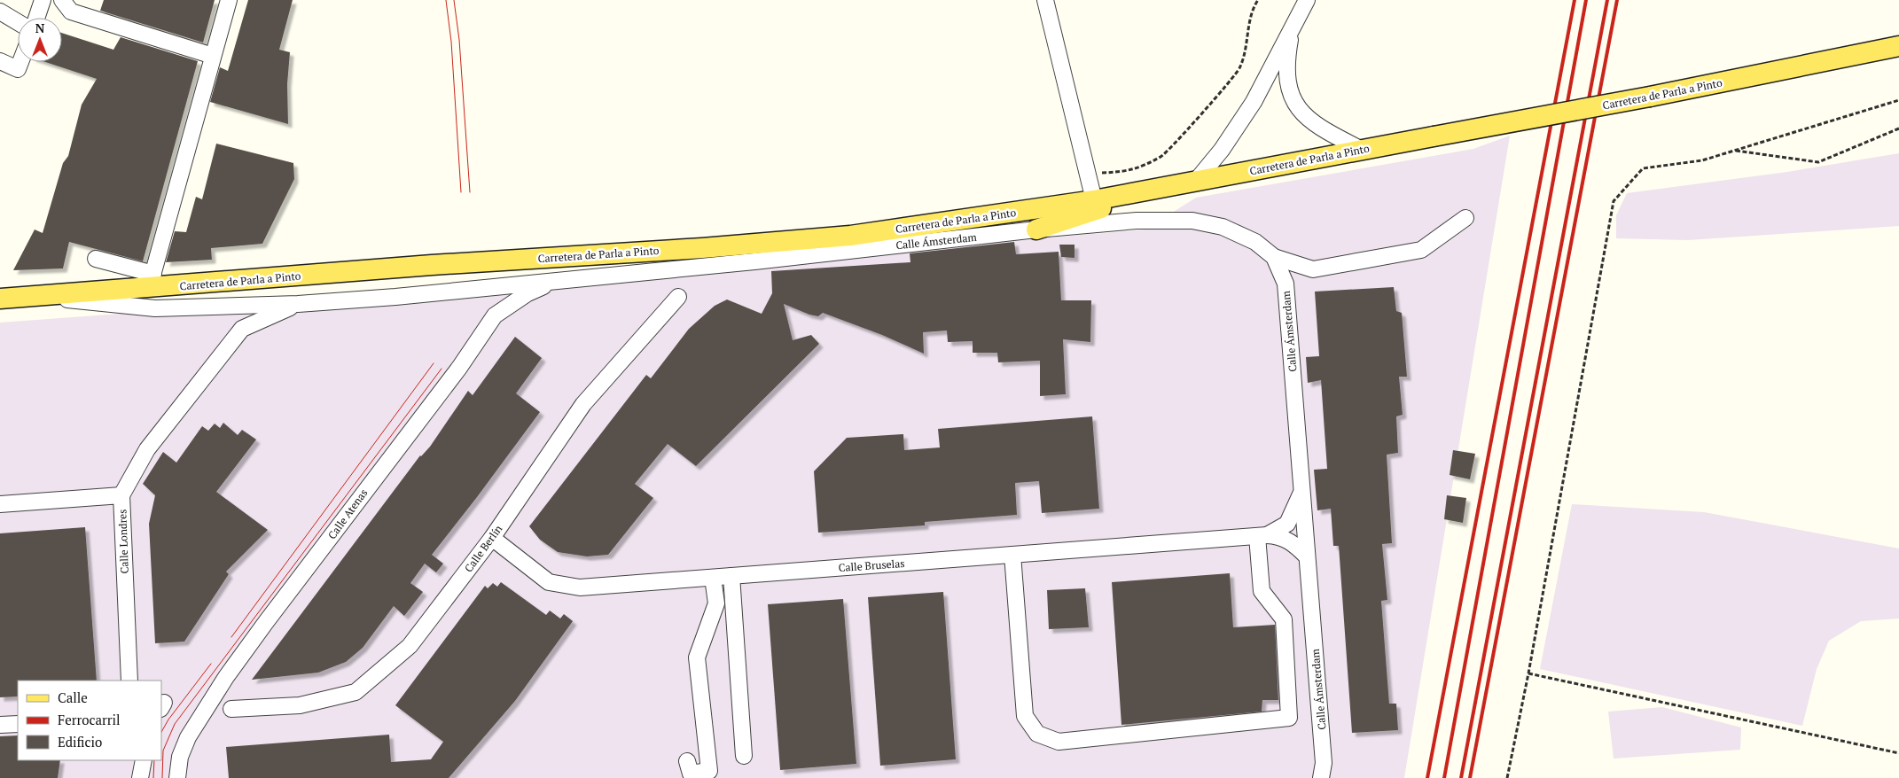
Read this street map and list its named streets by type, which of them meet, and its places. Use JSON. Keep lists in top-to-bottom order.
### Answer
{
  "streets": {
    "main road": ["Carretera de Parla a Pinto"],
    "street": [
      "Calle Ámsterdam",
      "Calle Atenas",
      "Calle Londres",
      "Calle Berlín",
      "Calle Bruselas"
    ]
  },
  "crossings": [
    ["Carretera de Parla a Pinto", "Calle Ámsterdam"],
    ["Calle Ámsterdam", "Calle Atenas"],
    ["Calle Atenas", "Calle Berlín"],
    ["Calle Berlín", "Calle Bruselas"]
  ],
  "legend": ["Calle", "Ferrocarril", "Edificio"],
  "north": "top"
}
